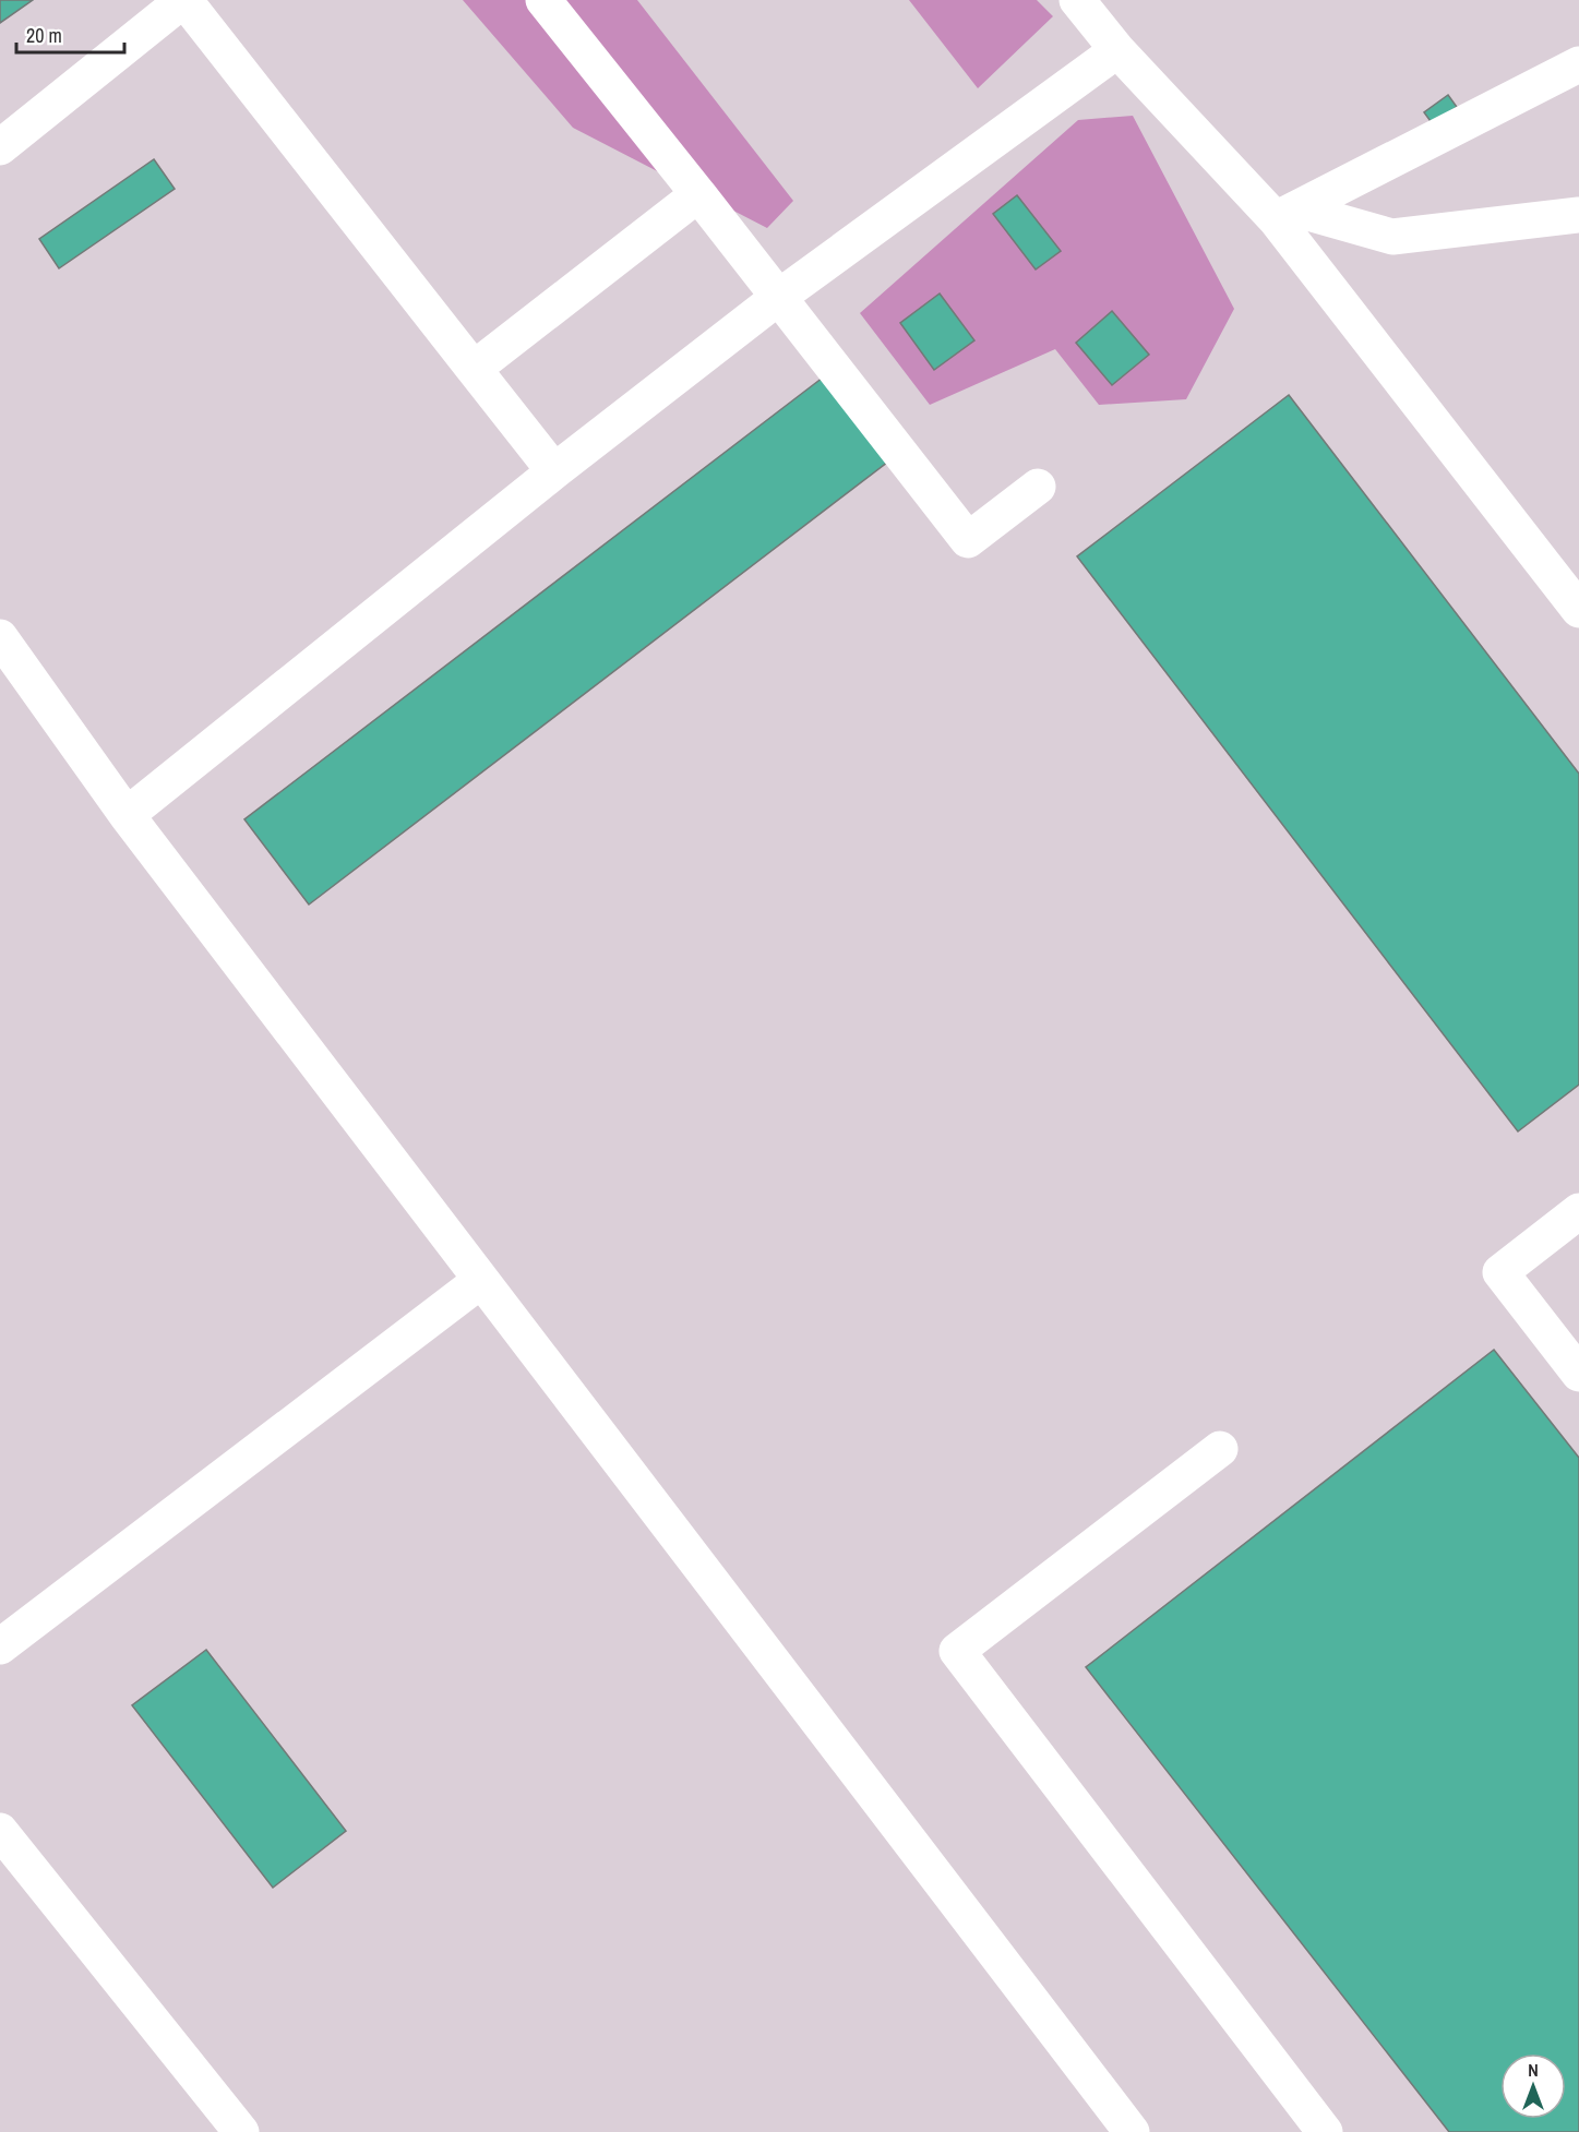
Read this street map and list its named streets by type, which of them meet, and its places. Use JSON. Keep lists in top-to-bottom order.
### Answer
{
  "scale_bar": "20 m",
  "north": "top"
}
